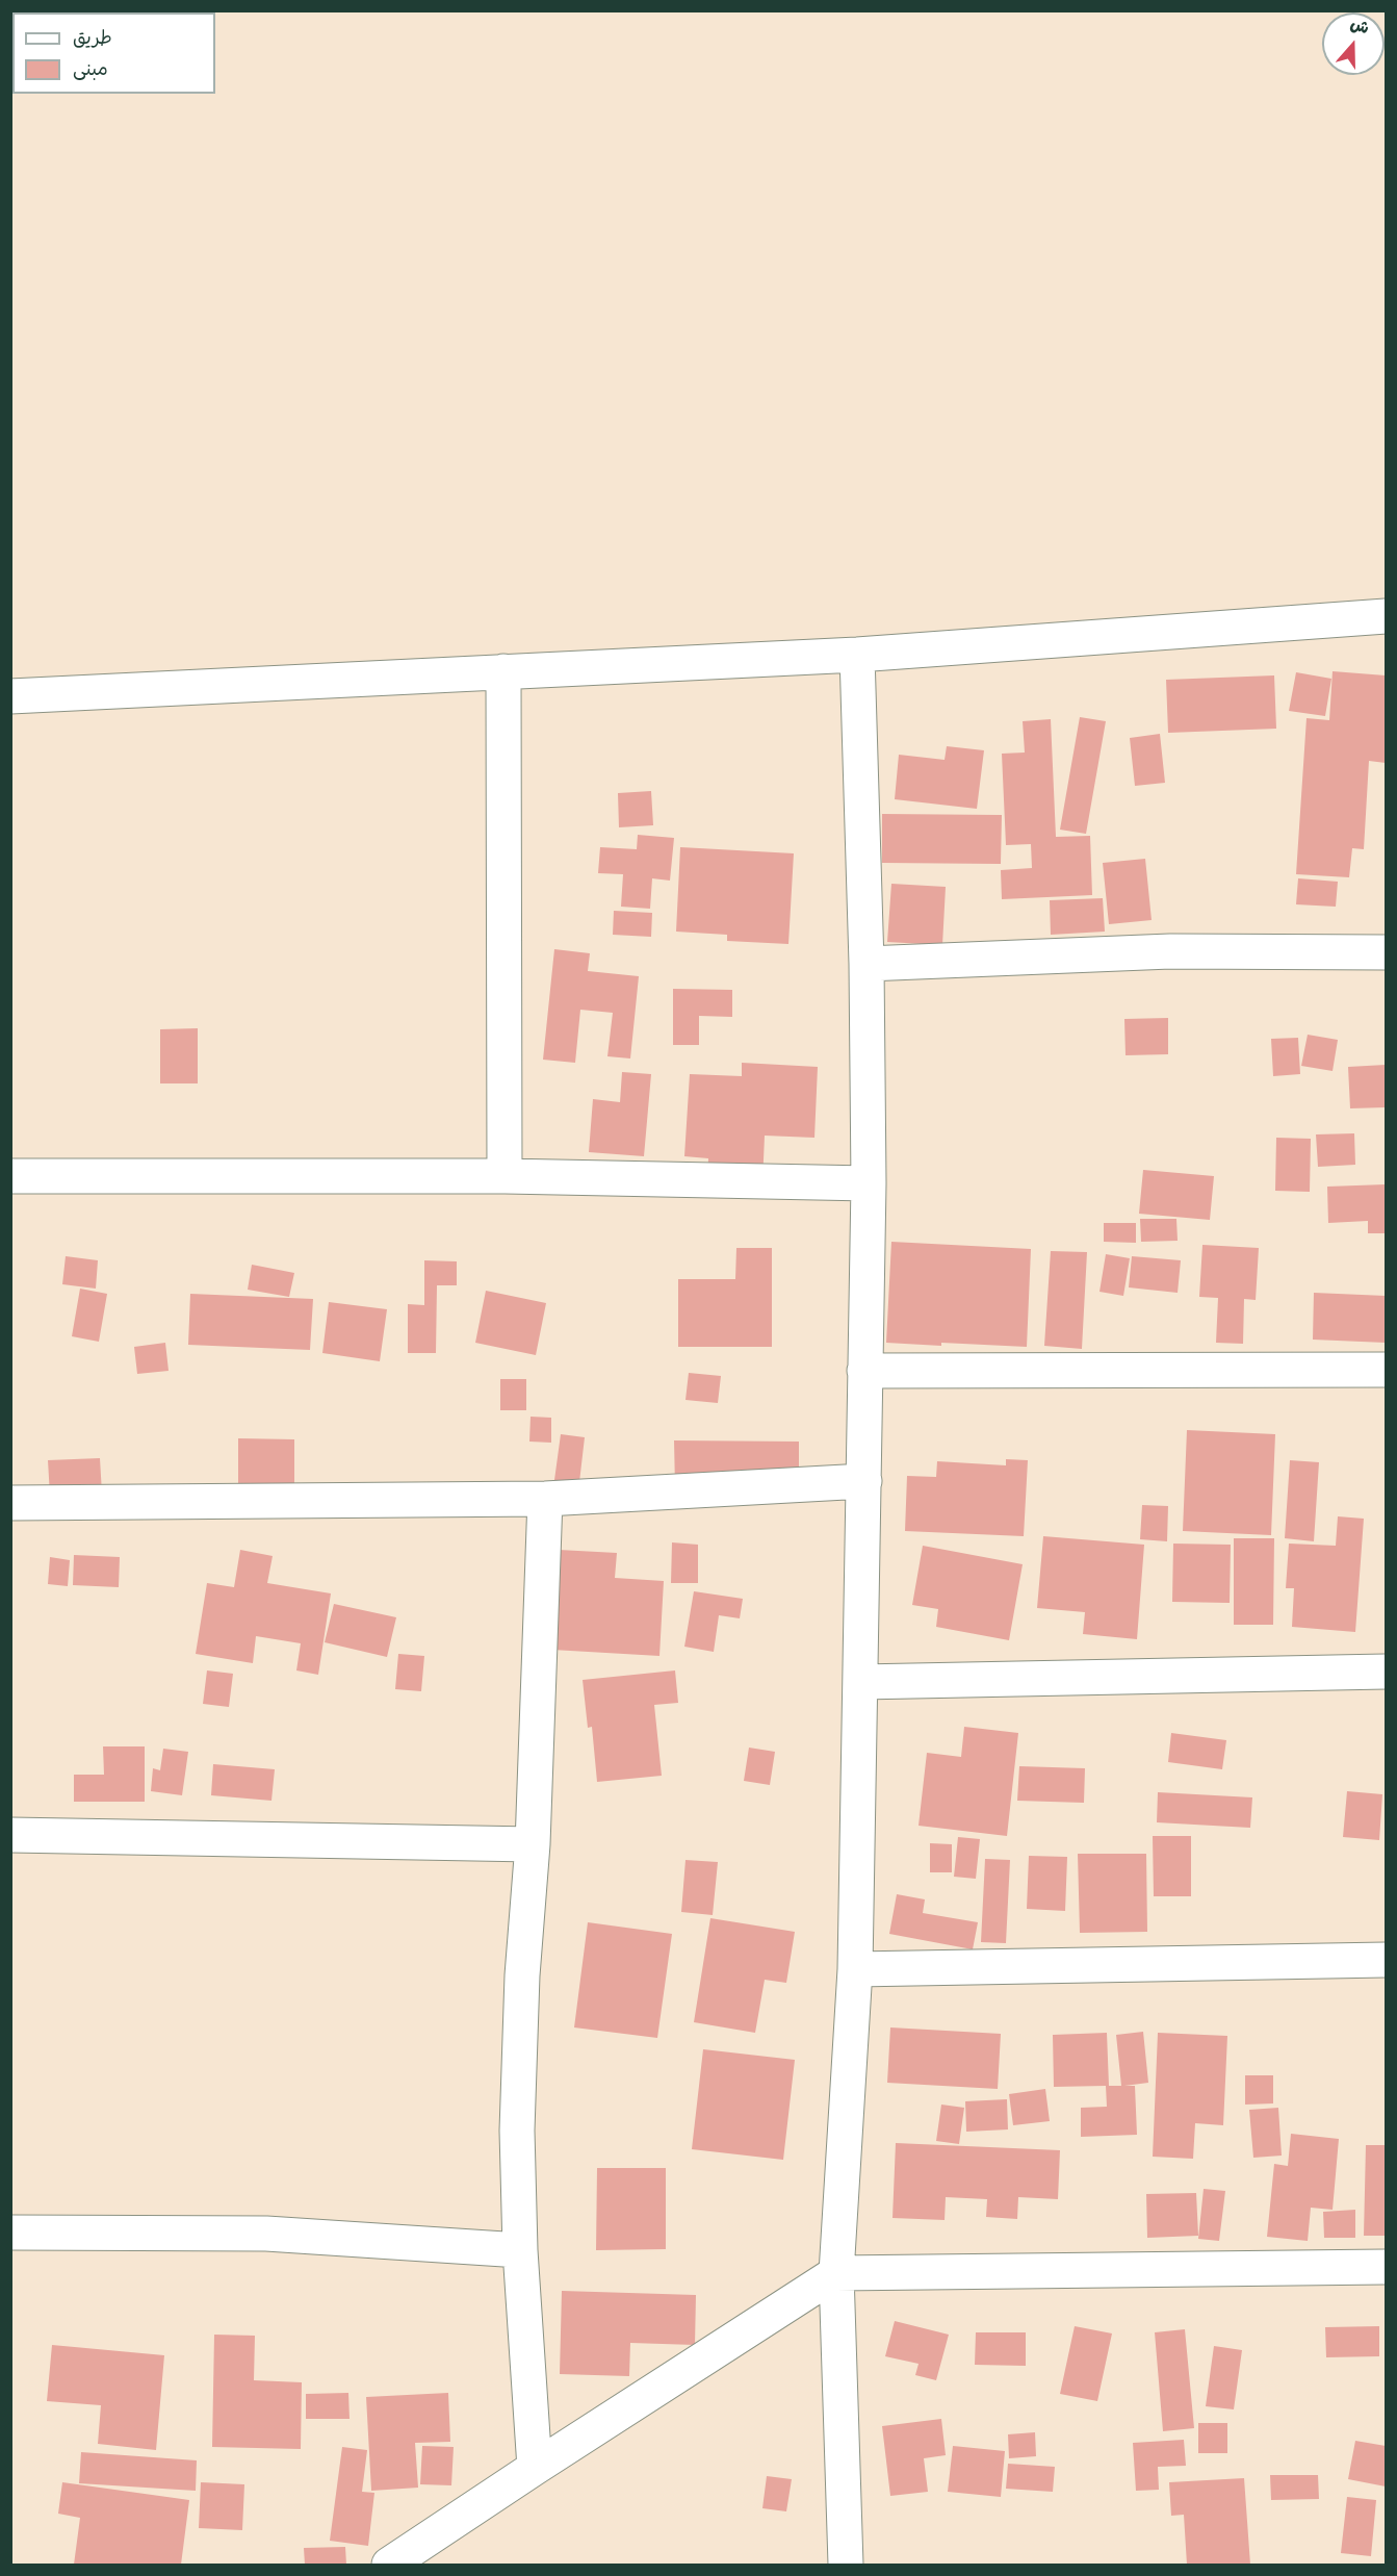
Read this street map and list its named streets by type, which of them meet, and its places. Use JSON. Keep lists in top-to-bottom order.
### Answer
{
  "legend": ["طريق", "مبنى"],
  "north": "top"
}
